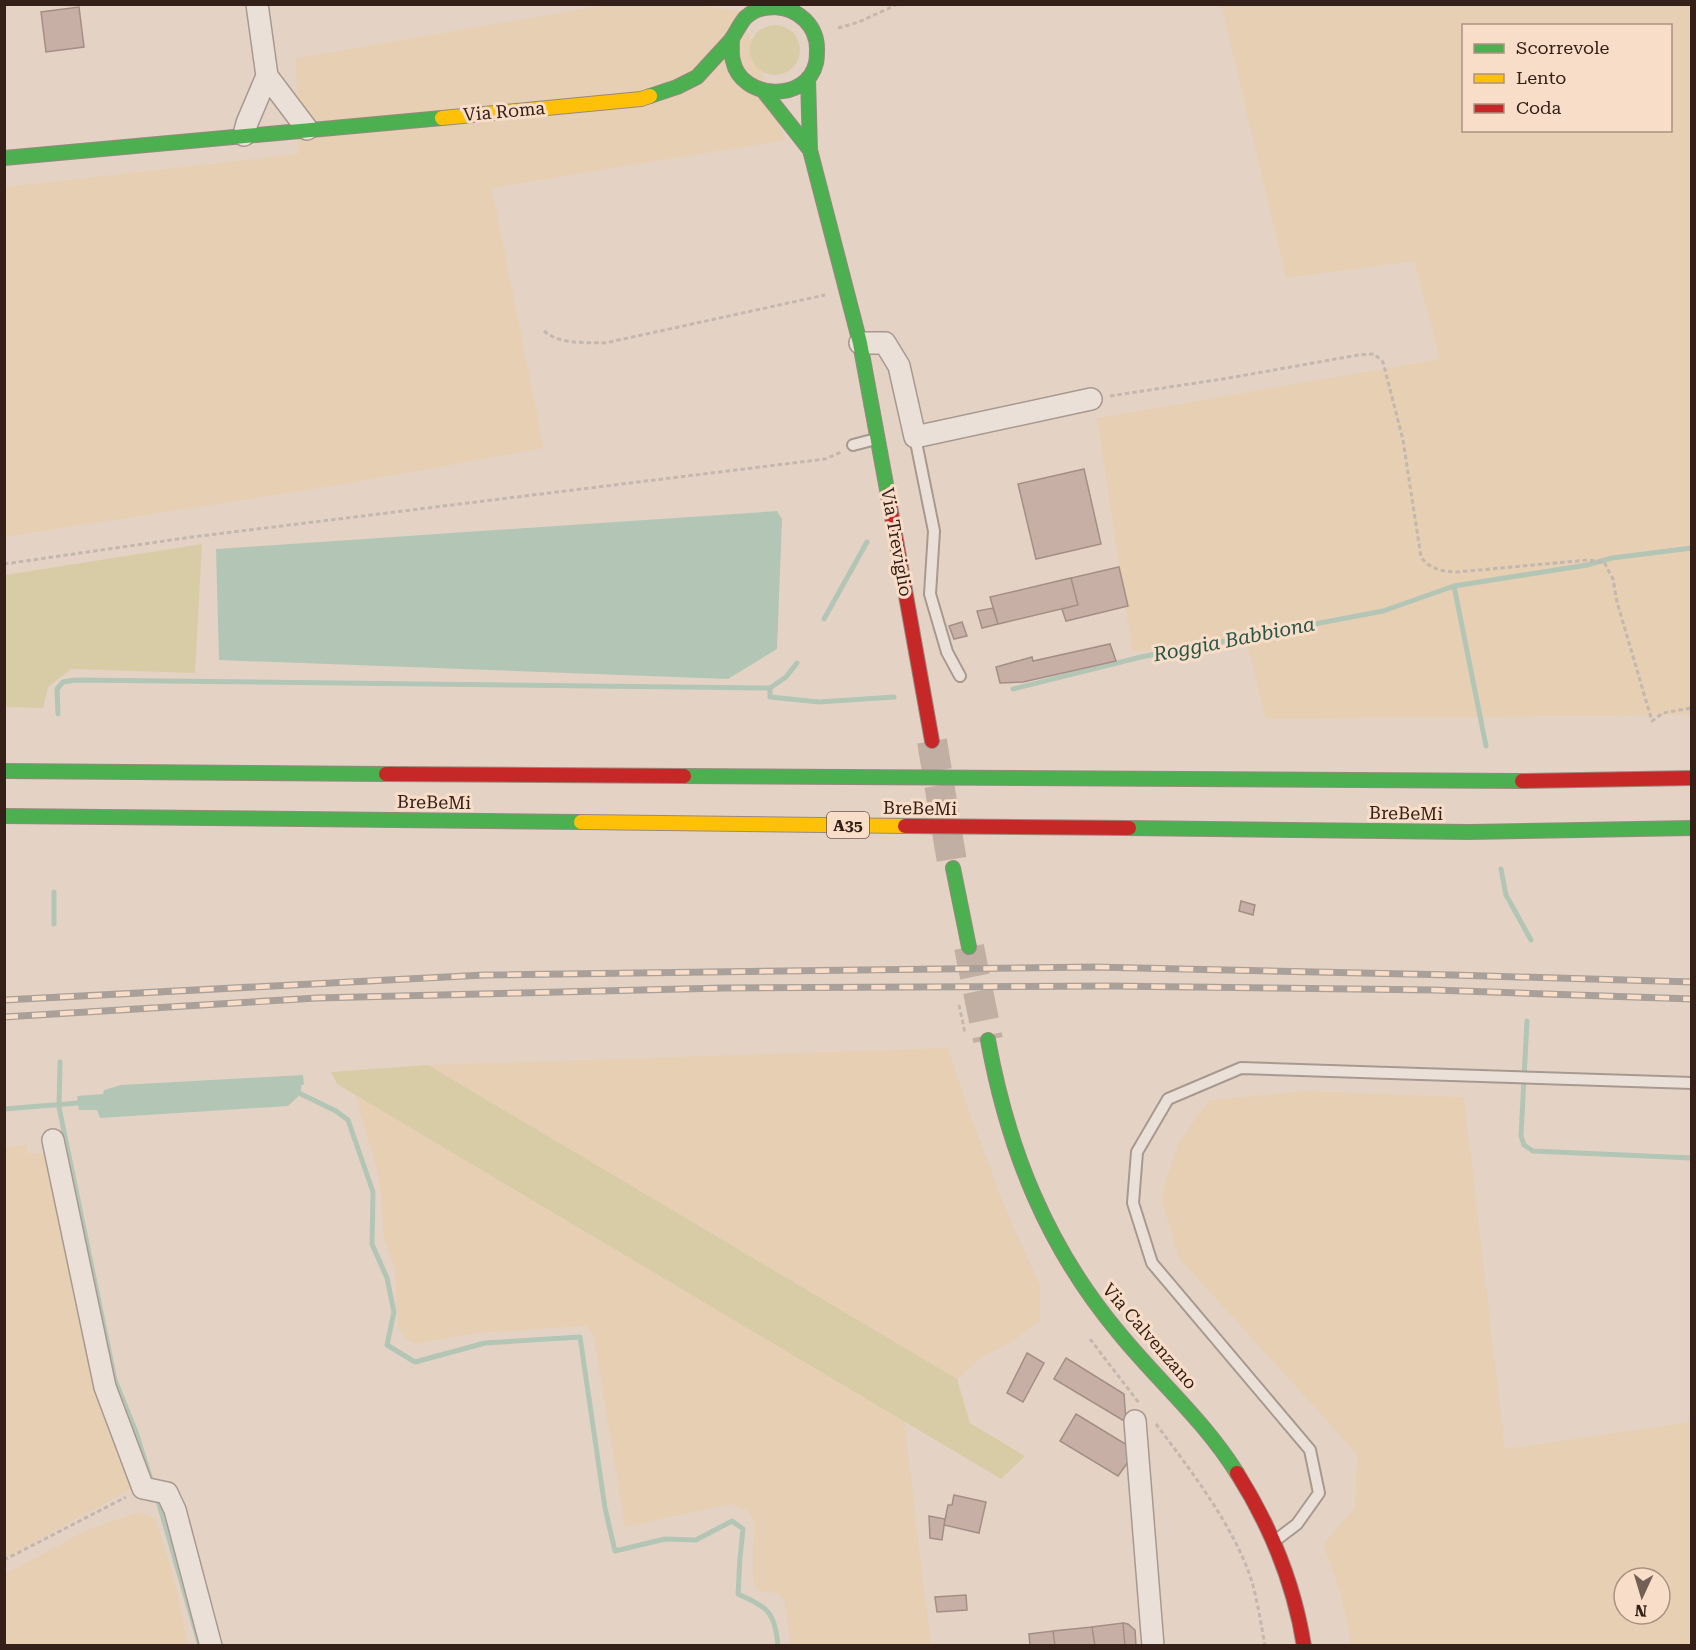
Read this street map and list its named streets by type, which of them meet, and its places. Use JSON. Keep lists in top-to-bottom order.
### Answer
{
  "streets": {
    "main road": [
      "Via Roma",
      "Via Treviglio",
      "BreBeMi",
      "A35",
      "Via Calvenzano"
    ]
  },
  "crossings": [
    ["Via Roma", "Via Treviglio"]
  ],
  "water": ["Roggia Babbiona"],
  "legend": ["Scorrevole", "Lento", "Coda"],
  "north": "bottom"
}
